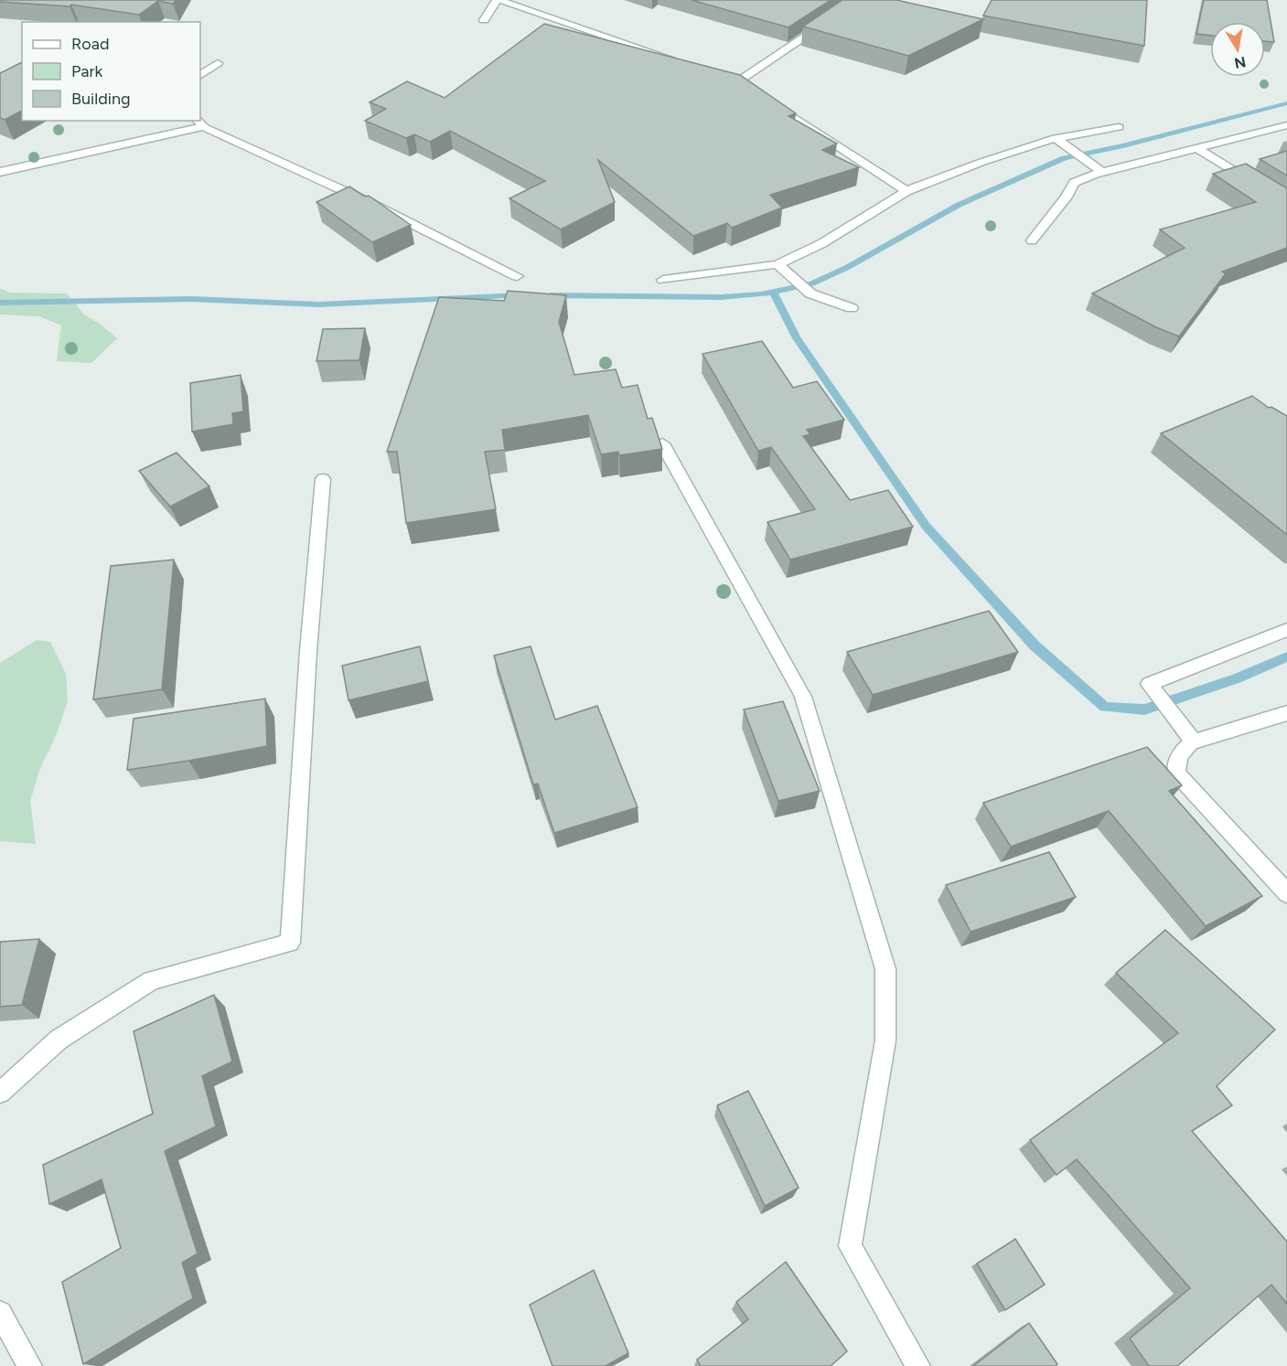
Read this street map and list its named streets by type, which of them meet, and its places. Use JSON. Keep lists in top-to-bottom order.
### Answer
{
  "legend": ["Road", "Park", "Building"],
  "north": "bottom"
}
